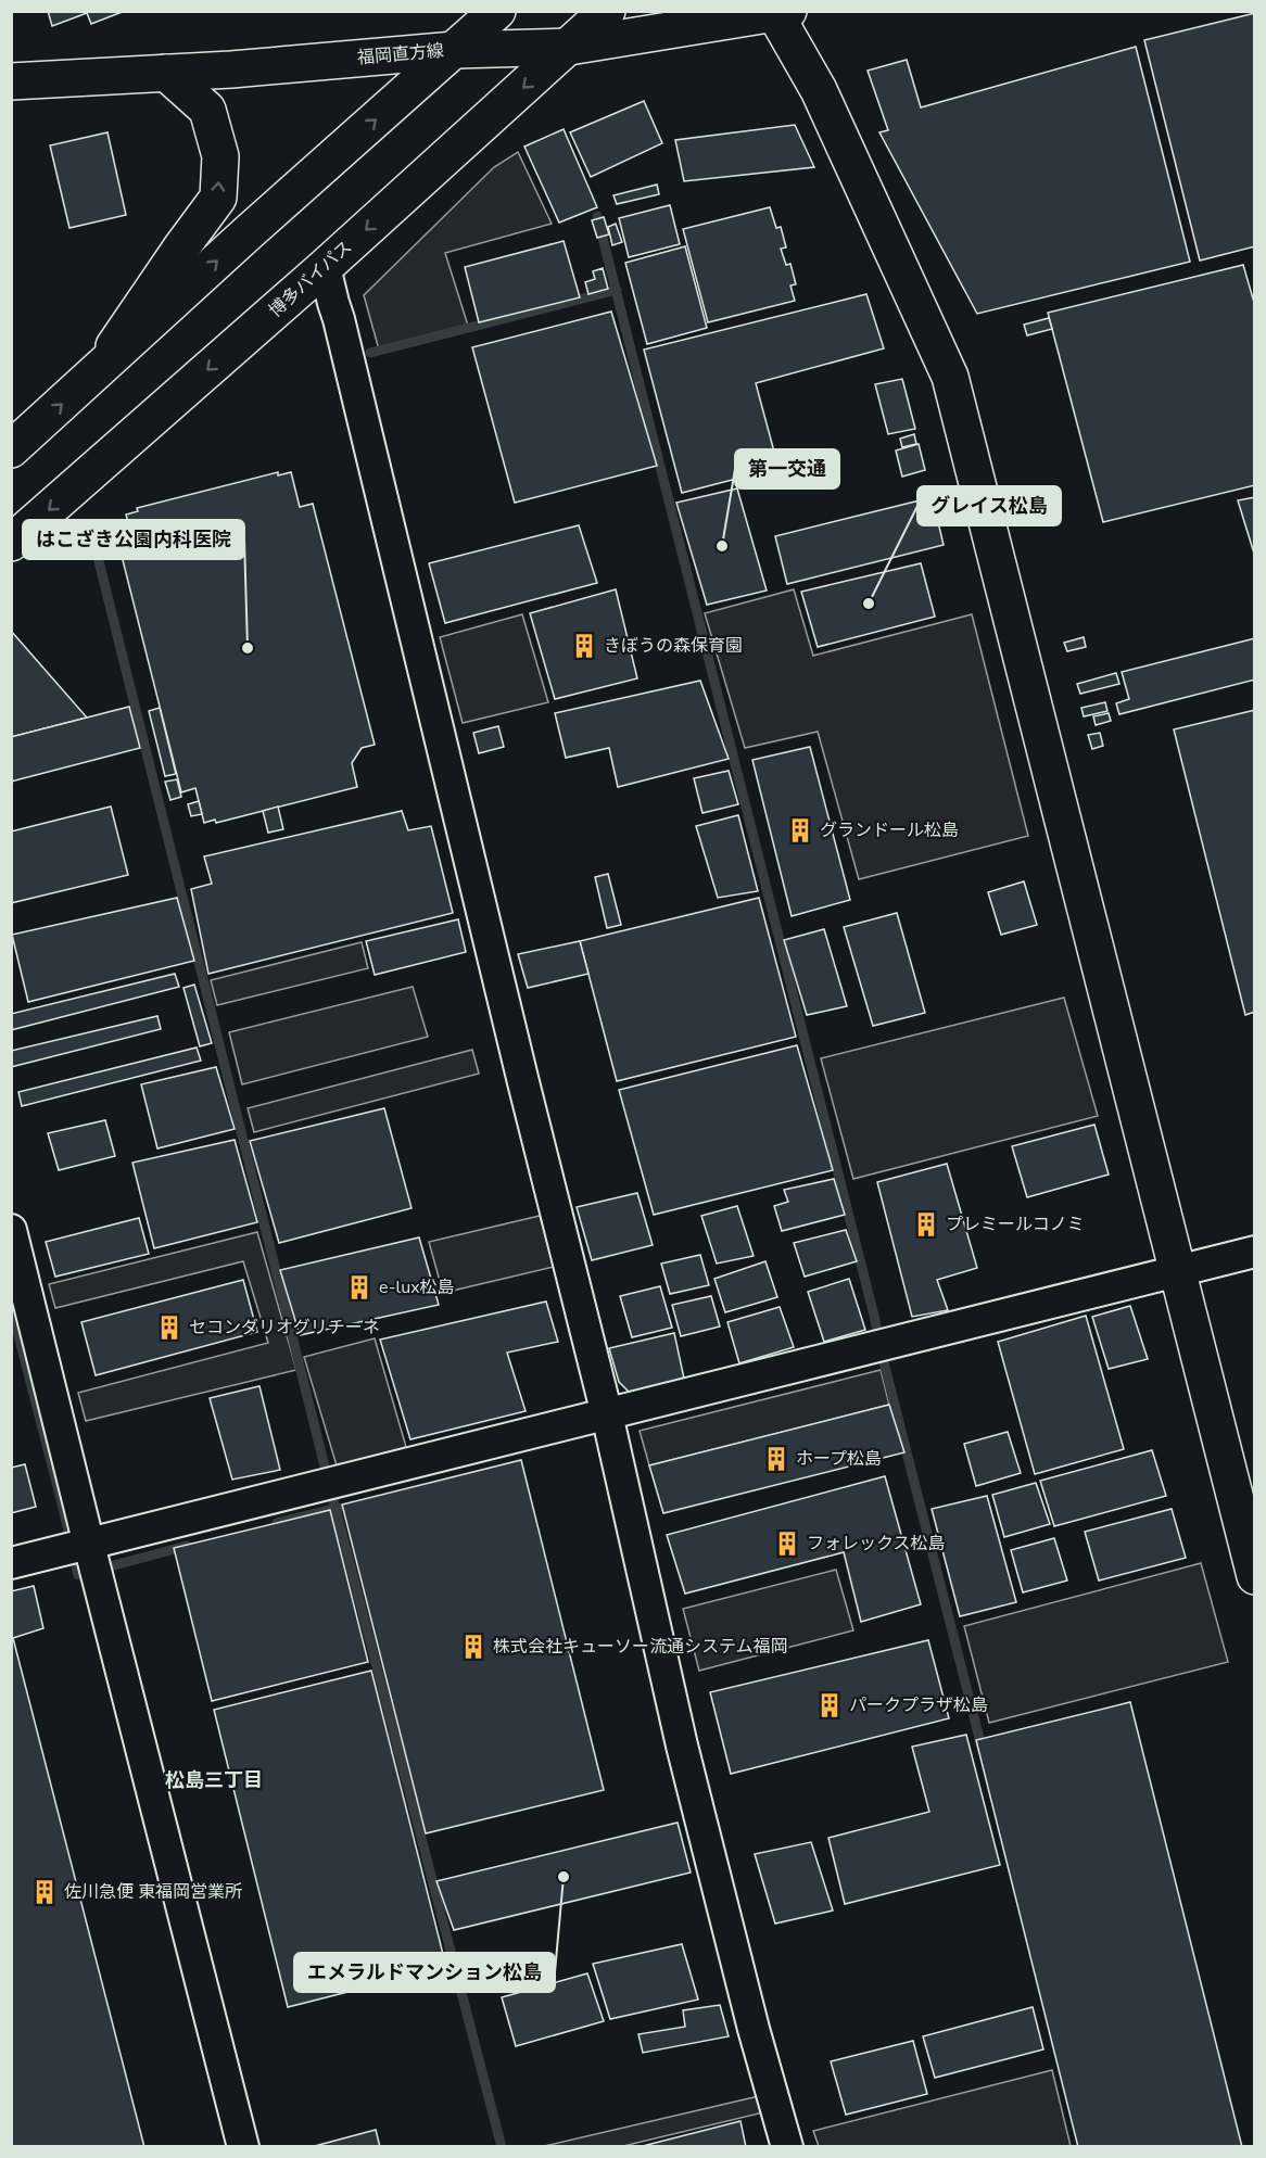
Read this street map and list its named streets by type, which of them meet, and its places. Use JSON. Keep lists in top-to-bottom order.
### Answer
{
  "streets": {
    "main road": ["福岡直方線", "博多バイパス"]
  },
  "crossings": [
    ["福岡直方線", "博多バイパス"]
  ],
  "districts": ["松島三丁目"],
  "places": {
    "other": [
      "第一交通",
      "グレイス松島",
      "はこざき公園内科医院",
      "エメラルドマンション松島"
    ],
    "building": [
      "きぼうの森保育園",
      "グランドール松島",
      "プレミールコノミ",
      "e-lux松島",
      "セコンダリオグリチーネ",
      "ホープ松島",
      "フォレックス松島",
      "株式会社キューソー流通システム福岡",
      "パークプラザ松島",
      "佐川急便 東福岡営業所"
    ]
  }
}
